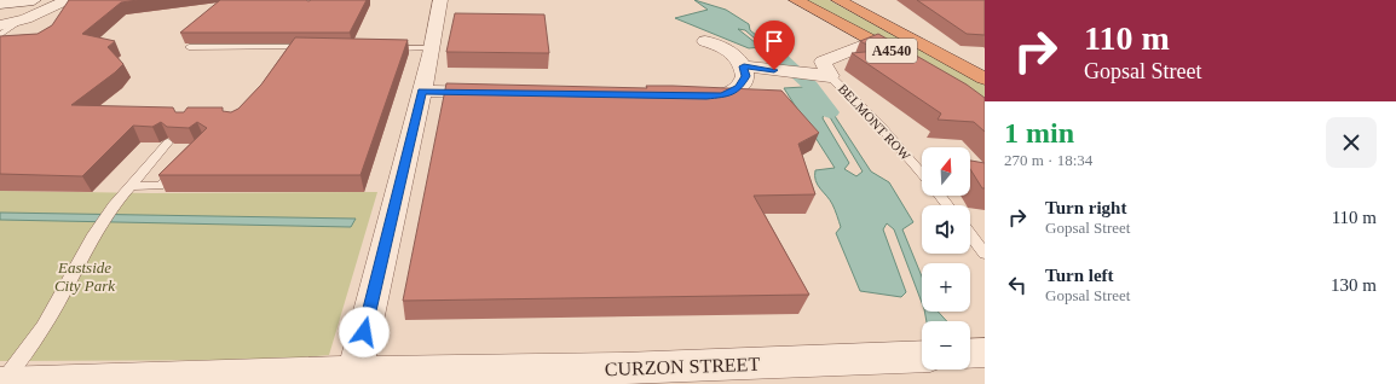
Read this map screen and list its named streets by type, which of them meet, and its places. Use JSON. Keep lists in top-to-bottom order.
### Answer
{
  "streets": {
    "highway": ["A4540"],
    "street": ["BELMONT ROW", "CURZON STREET"]
  },
  "parks": ["Eastside City Park"],
  "north": "top",
  "page": {
    "turn": ["110 m", "Gopsal Street"],
    "heading": ["1 min", "270 m · 18:34"],
    "map_buttons": ["+", "−"],
    "list": [
      {
        "name": "Turn right",
        "note": "Gopsal Street",
        "value": "110 m"
      },
      {
        "name": "Turn left",
        "note": "Gopsal Street",
        "value": "130 m"
      }
    ]
  }
}
